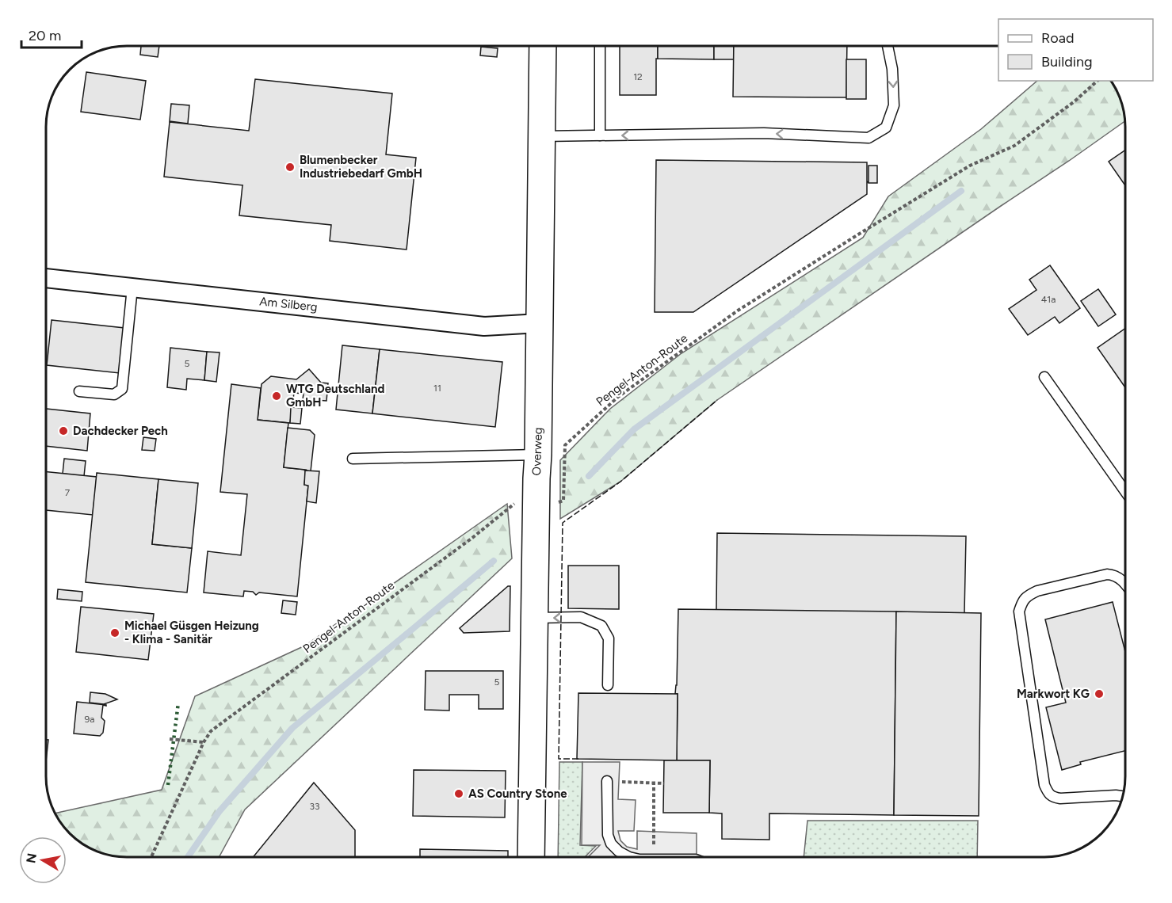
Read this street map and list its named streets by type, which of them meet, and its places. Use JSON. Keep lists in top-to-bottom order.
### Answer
{
  "streets": {
    "street": ["Am Silberg", "Overweg"],
    "path": ["Pengel-Anton-Route"]
  },
  "crossings": [
    ["Am Silberg", "Overweg"],
    ["Pengel-Anton-Route", "Overweg"]
  ],
  "places": [
    "Blumenbecker Industriebedarf GmbH",
    "WTG Deutschland GmbH",
    "Dachdecker Pech",
    "Michael Güsgen Heizung - Klima - Sanitär",
    "Markwort KG",
    "AS Country Stone"
  ],
  "house_numbers": [
    "12",
    "41a",
    "5",
    "11",
    "7",
    "5",
    "9a",
    "33"
  ],
  "legend": ["Road", "Building"],
  "scale_bar": "20 m",
  "north": "left"
}
